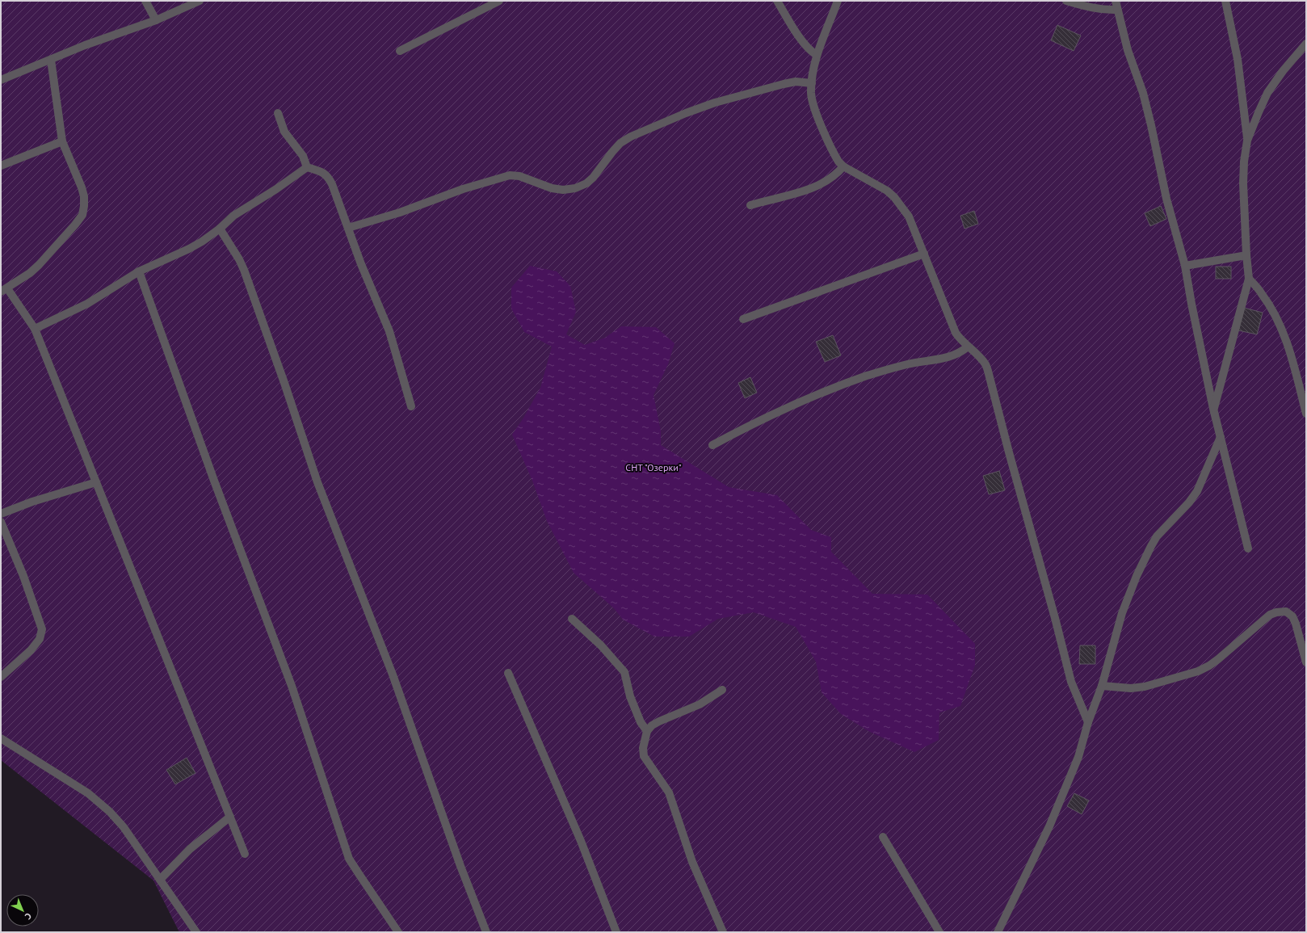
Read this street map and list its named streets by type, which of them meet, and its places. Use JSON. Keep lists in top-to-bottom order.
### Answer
{
  "parks": ["СНТ \"Озерки\""],
  "north": "bottom right"
}
